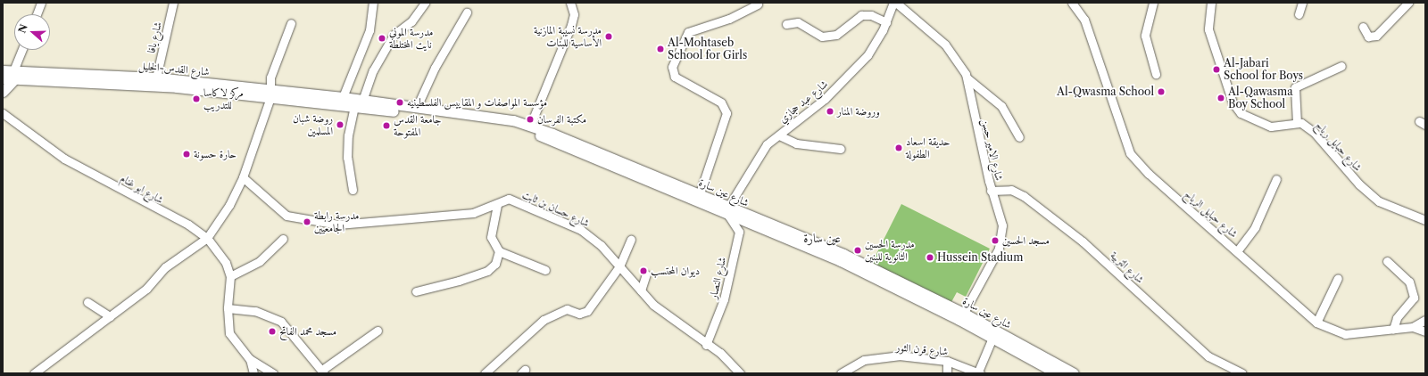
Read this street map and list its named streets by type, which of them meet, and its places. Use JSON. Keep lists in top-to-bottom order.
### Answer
{
  "streets": {
    "main road": ["شارع القدس-الخليل", "شارع عين سارة"],
    "street": [
      "شارع يافا",
      "شارع عبد حجازي",
      "شارع حبايل رياح",
      "شارع الامير حسن",
      "شارع ابو غنام",
      "شارع حسان بن ثابت",
      "شارع حبايل الرياح",
      "شارع التربية",
      "شارع النصار",
      "شارع قرن الثور"
    ]
  },
  "crossings": [
    ["شارع يافا", "شارع القدس-الخليل"],
    ["شارع القدس-الخليل", "شارع عين سارة"],
    ["شارع عبد حجازي", "شارع عين سارة"],
    ["شارع عبد حجازي", "شارع النصار"],
    ["شارع الامير حسن", "شارع عين سارة"],
    ["شارع الامير حسن", "شارع التربية"],
    ["شارع عين سارة", "شارع النصار"],
    ["شارع حسان بن ثابت", "شارع النصار"]
  ],
  "districts": ["عين سارة"],
  "places": [
    "مدرسة نسيبة المازنية الأساسية للبنات",
    "مدرسة الموني نايت المختلطة",
    "Al-Mohtaseb School for Girls",
    "Al-Jabari School for Boys",
    "Al-Qwasma School",
    "Al-Qawasma Boy School",
    "مركز لاكاسا للتدريب",
    "مؤسسة المواصفات و المقاييس الفلسطينيه",
    "وروضة المنار",
    "مكتبة الفرسان",
    "روضة شبان المسلمين",
    "جامعة القدس المفتوحة",
    "حديقة اسعاد الطفولة",
    "حارة حسونة",
    "مدرسة رابطة الجامعيين",
    "مسجد الحسين",
    "مدرسة الحسين الثانوية للبنين",
    "Hussein Stadium",
    "ديوان المحتسب",
    "مسجد محمد الفاتح"
  ],
  "north": "left"
}
